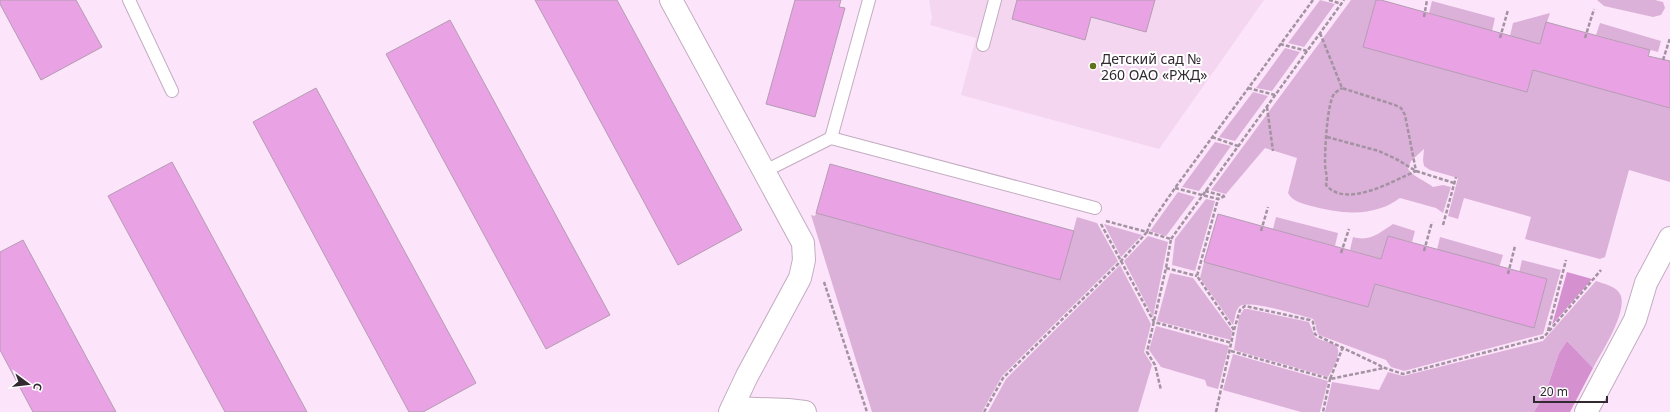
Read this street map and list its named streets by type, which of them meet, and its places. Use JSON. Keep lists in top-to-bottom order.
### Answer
{
  "places": ["Детский сад № 260 ОАО «РЖД»"],
  "scale_bar": "20 m",
  "north": "right"
}
